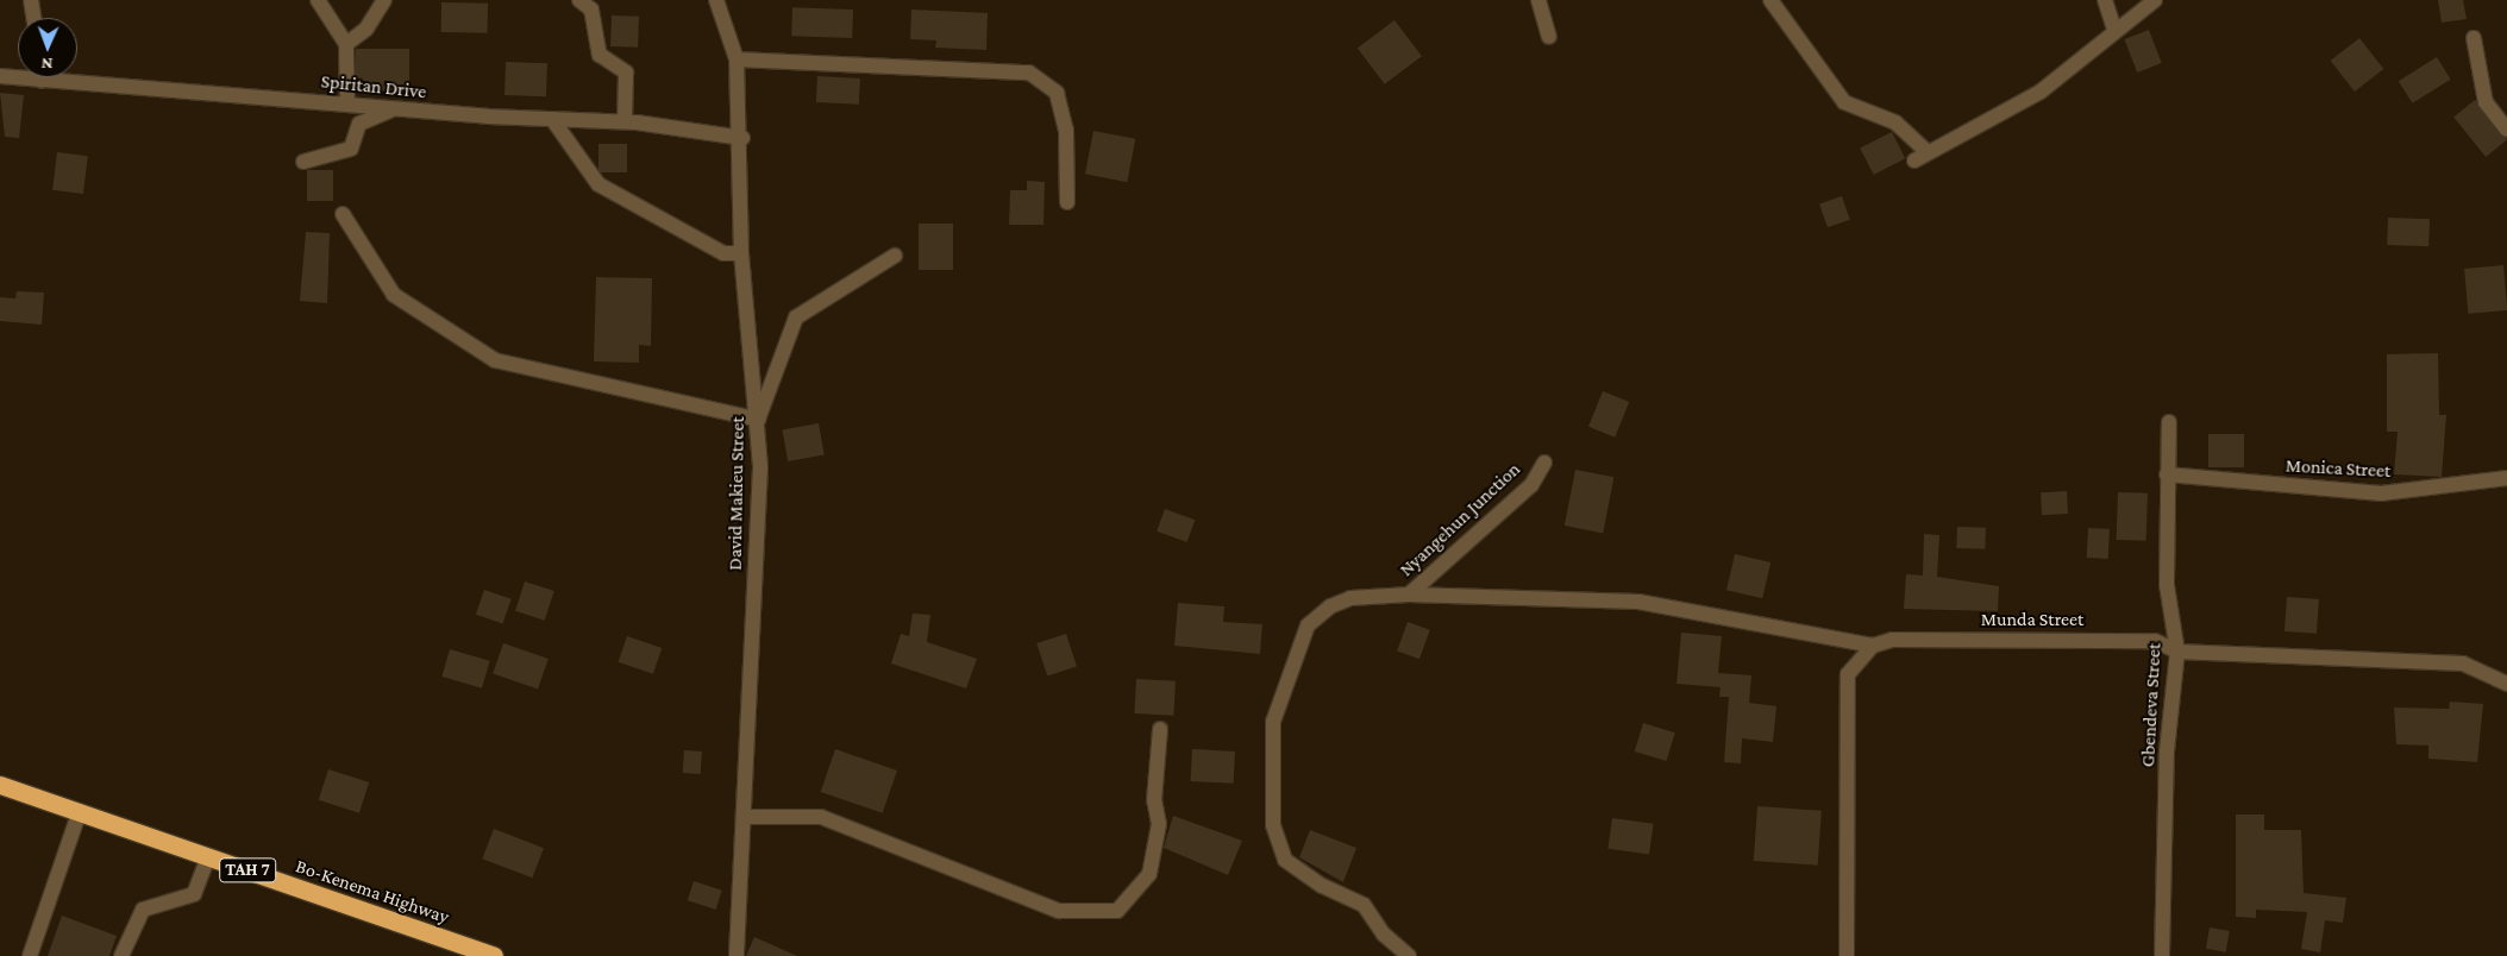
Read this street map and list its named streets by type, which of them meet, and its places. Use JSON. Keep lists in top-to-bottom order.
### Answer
{
  "streets": {
    "highway": ["TAH 7", "Bo-Kenema Highway"],
    "street": [
      "Spiritan Drive",
      "Monica Street",
      "David Makieu Street",
      "Nyangehun Junction",
      "Munda Street",
      "Gbendeva Street"
    ]
  },
  "crossings": [
    ["Spiritan Drive", "David Makieu Street"],
    ["Monica Street", "Gbendeva Street"],
    ["Nyangehun Junction", "Munda Street"],
    ["Munda Street", "Gbendeva Street"]
  ],
  "north": "bottom"
}
